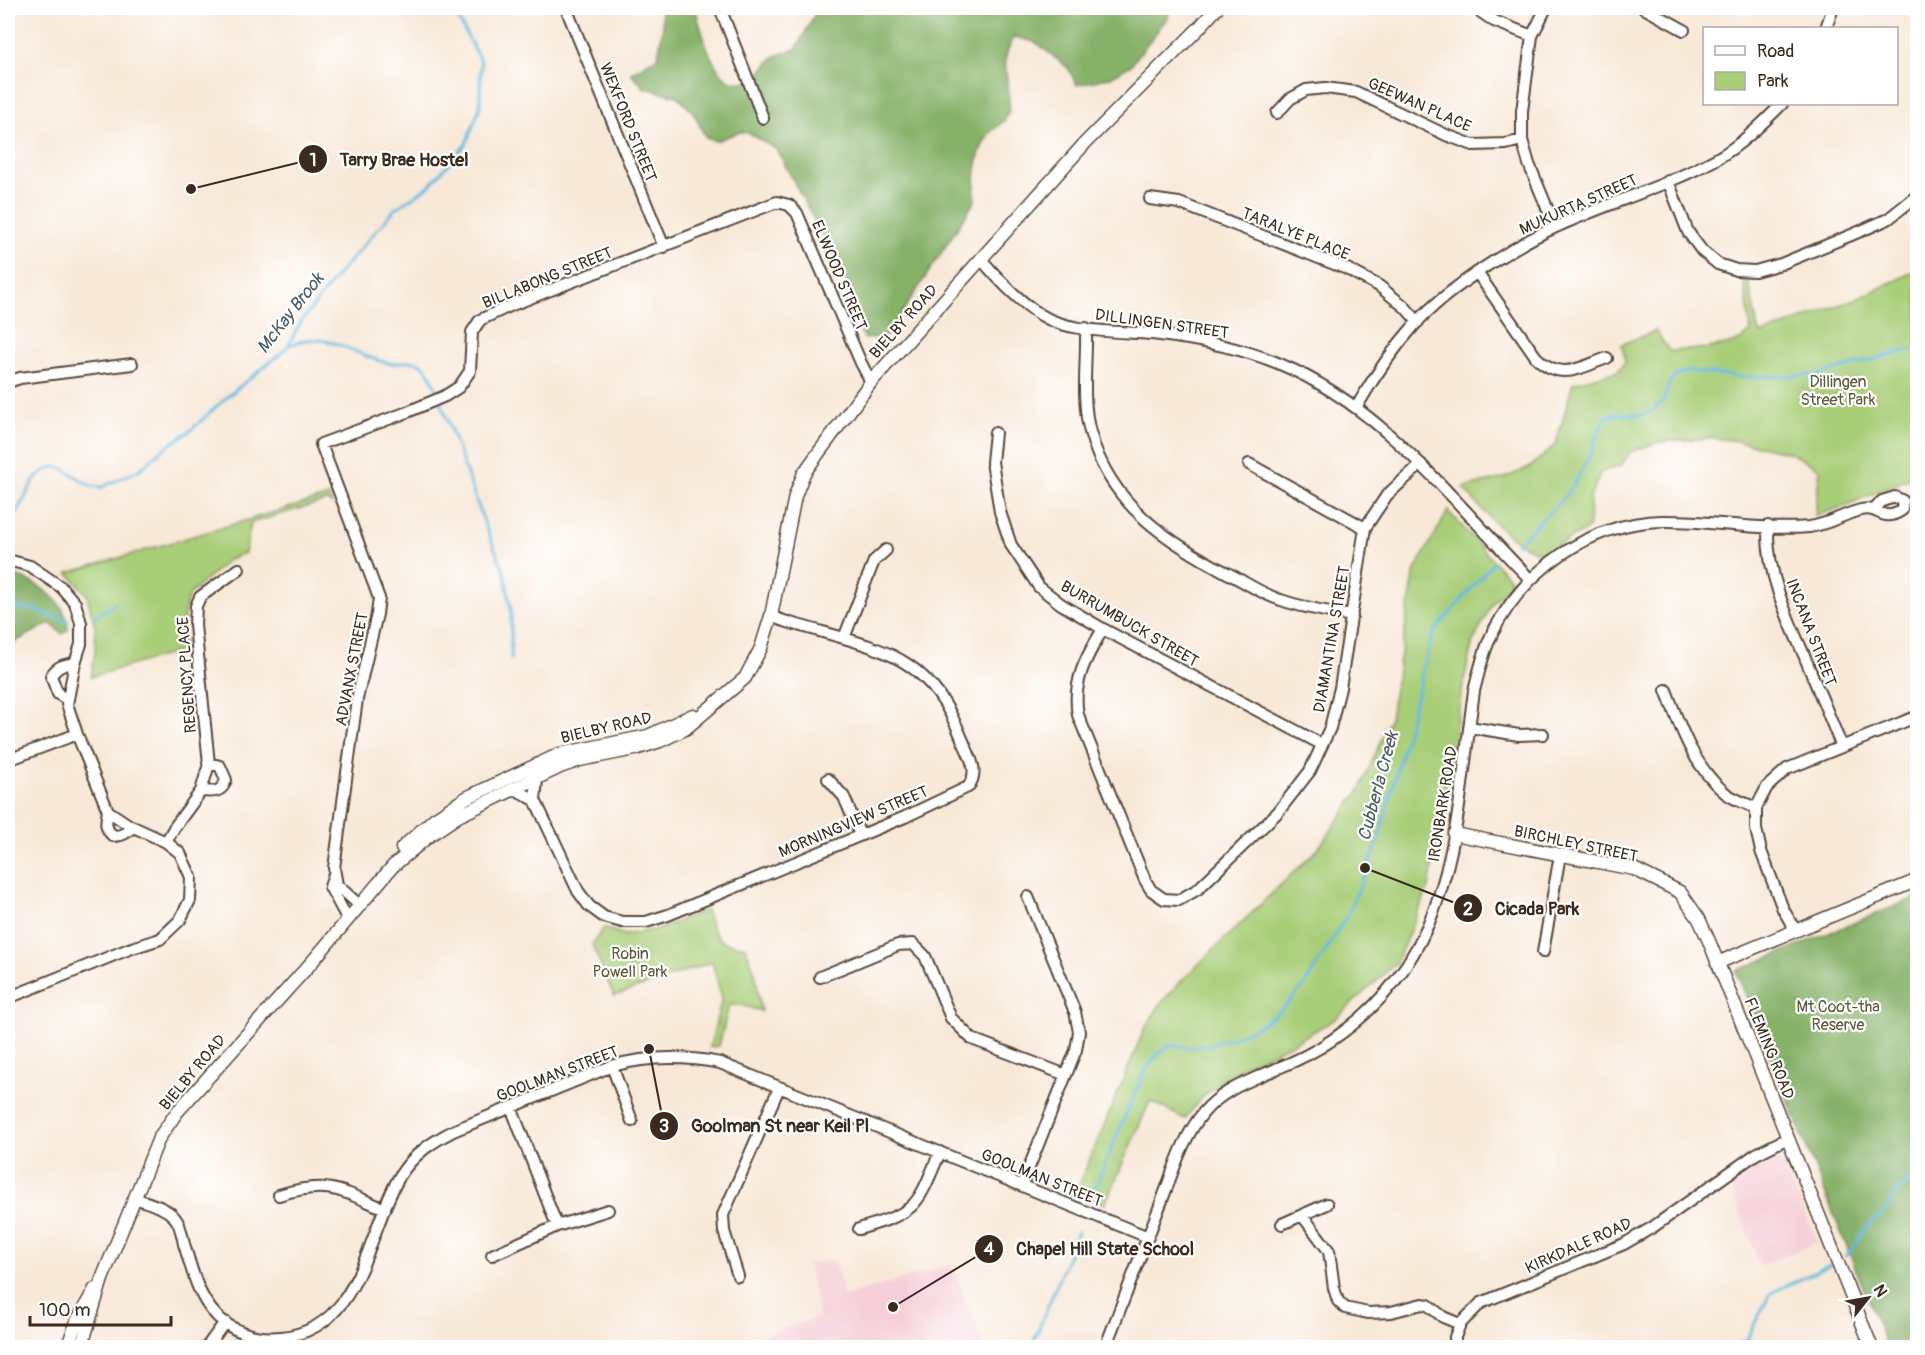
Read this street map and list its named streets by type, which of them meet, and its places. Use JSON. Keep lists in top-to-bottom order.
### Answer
{
  "streets": {
    "street": [
      "GEEWAN PLACE",
      "WEXFORD STREET",
      "MUKURTA STREET",
      "TARALYE PLACE",
      "ELWOOD STREET",
      "BILLABONG STREET",
      "BIELBY ROAD",
      "DILLINGEN STREET",
      "BURRUMBUCK STREET",
      "INCANA STREET",
      "DIAMANTINA STREET",
      "ADVANX STREET",
      "REGENCY PLACE",
      "IRONBARK ROAD",
      "MORNINGVIEW STREET",
      "BIRCHLEY STREET",
      "FLEMING ROAD",
      "GOOLMAN STREET",
      "KIRKDALE ROAD"
    ]
  },
  "crossings": [
    ["WEXFORD STREET", "BILLABONG STREET"],
    ["MUKURTA STREET", "TARALYE PLACE"],
    ["MUKURTA STREET", "DILLINGEN STREET"],
    ["ELWOOD STREET", "BILLABONG STREET"],
    ["ELWOOD STREET", "BIELBY ROAD"],
    ["BILLABONG STREET", "ADVANX STREET"],
    ["BIELBY ROAD", "DILLINGEN STREET"],
    ["BIELBY ROAD", "ADVANX STREET"],
    ["BIELBY ROAD", "MORNINGVIEW STREET"],
    ["BIELBY ROAD", "GOOLMAN STREET"],
    ["DILLINGEN STREET", "DIAMANTINA STREET"],
    ["DILLINGEN STREET", "IRONBARK ROAD"],
    ["BURRUMBUCK STREET", "DIAMANTINA STREET"],
    ["INCANA STREET", "IRONBARK ROAD"],
    ["IRONBARK ROAD", "BIRCHLEY STREET"],
    ["IRONBARK ROAD", "GOOLMAN STREET"],
    ["BIRCHLEY STREET", "FLEMING ROAD"],
    ["FLEMING ROAD", "KIRKDALE ROAD"]
  ],
  "water": ["McKay Brook", "Cubberla Creek"],
  "parks": ["Dillingen Street Park", "Robin Powell Park", "Mt Coot-tha Reserve"],
  "places": [
    "Tarry Brae Hostel",
    "Cicada Park",
    "Goolman St near Keil Pl",
    "Chapel Hill State School"
  ],
  "legend": ["Road", "Park"],
  "scale_bar": "100 m",
  "north": "top right"
}
